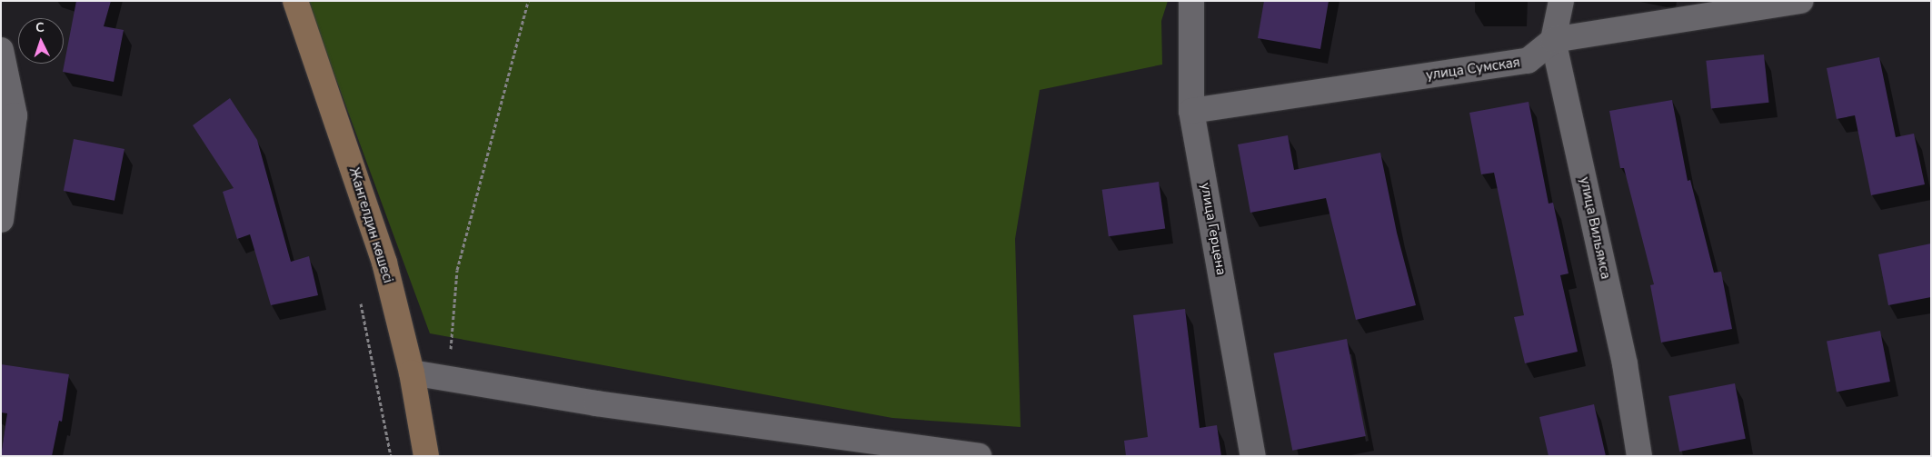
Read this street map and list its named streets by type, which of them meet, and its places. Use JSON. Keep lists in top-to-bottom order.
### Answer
{
  "streets": {
    "main road": ["Жангелдин көшесі"],
    "street": ["улица Сумская", "улица Вильямса", "улица Герцена"]
  },
  "crossings": [
    ["улица Сумская", "улица Вильямса"],
    ["улица Сумская", "улица Герцена"]
  ],
  "north": "top"
}
